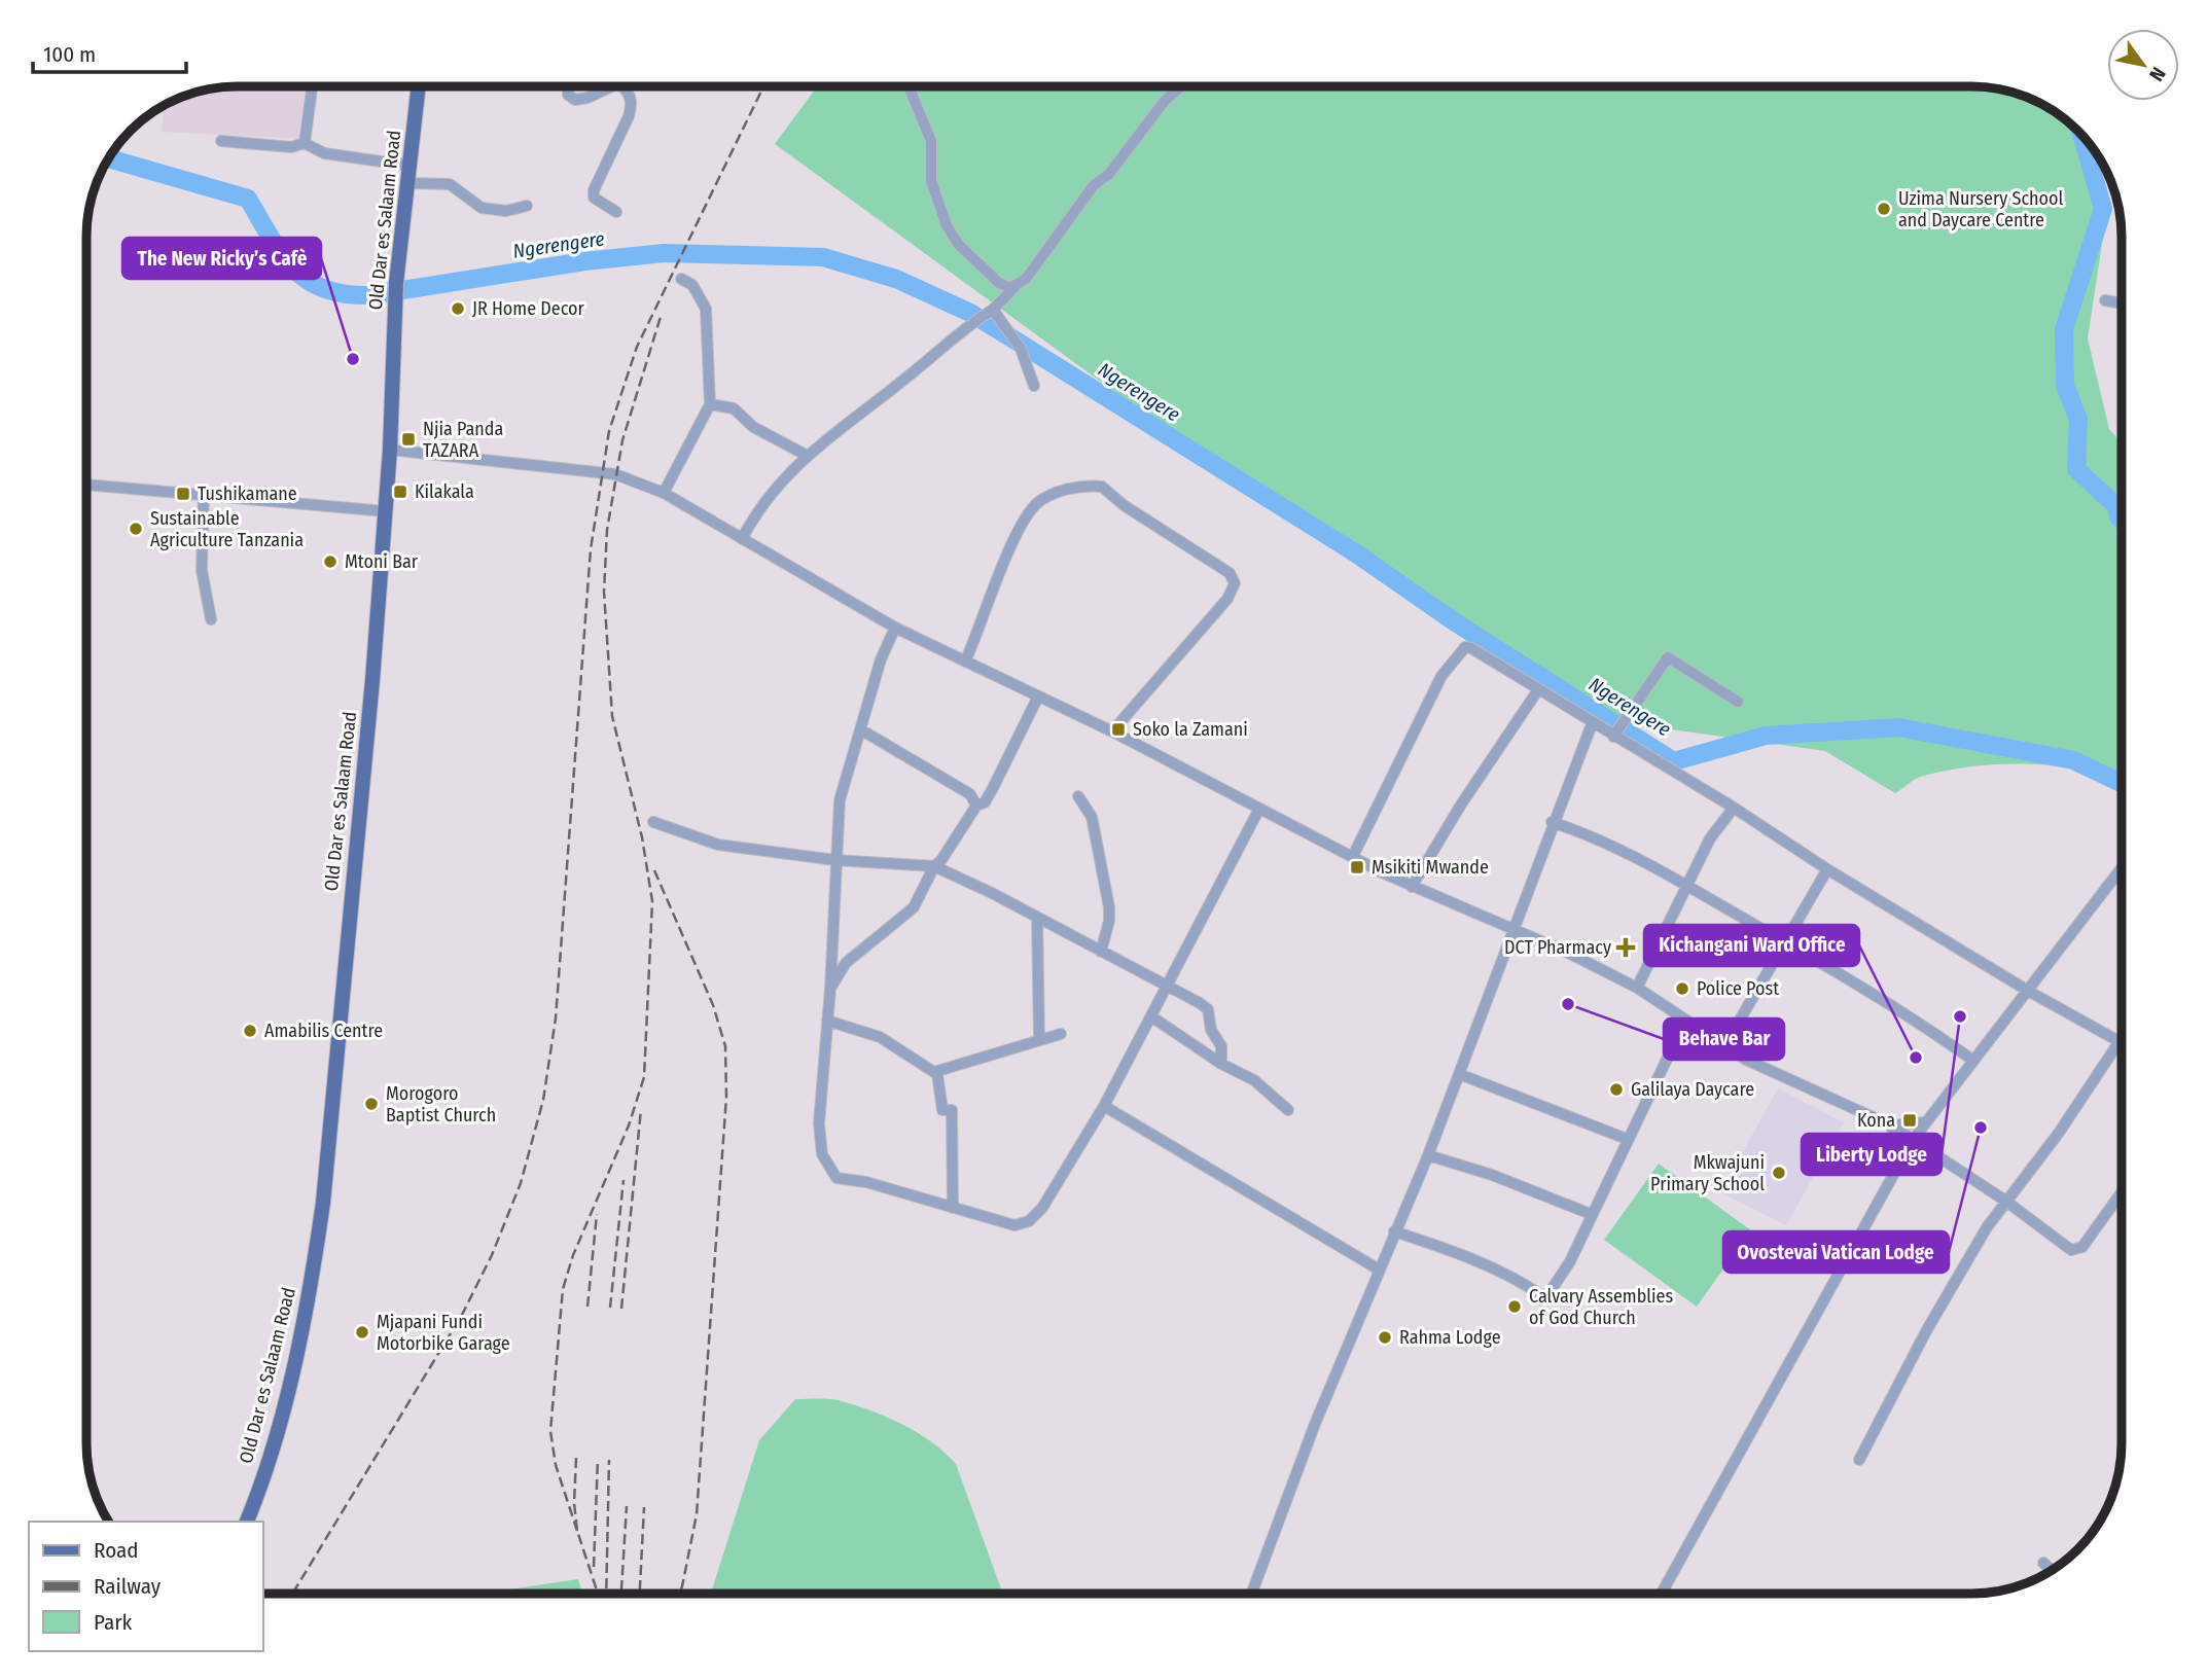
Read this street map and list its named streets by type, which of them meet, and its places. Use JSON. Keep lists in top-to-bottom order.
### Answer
{
  "streets": {
    "main road": ["Old Dar es Salaam Road"]
  },
  "water": ["Ngerengere"],
  "places": {
    "other": [
      "Uzima Nursery School and Daycare Centre",
      "JR Home Decor",
      "The New Ricky’s Cafè",
      "Sustainable Agriculture Tanzania",
      "Mtoni Bar",
      "Police Post",
      "Behave Bar",
      "Liberty Lodge",
      "Amabilis Centre",
      "Kichangani Ward Office",
      "Galilaya Daycare",
      "Morogoro Baptist Church",
      "Ovostevai Vatican Lodge",
      "Mkwajuni Primary School",
      "Calvary Assemblies of God Church",
      "Mjapani Fundi Motorbike Garage",
      "Rahma Lodge"
    ],
    "transit": [
      "Njia Panda TAZARA",
      "Kilakala",
      "Tushikamane",
      "Soko la Zamani",
      "Msikiti Mwande",
      "Kona"
    ],
    "health": ["DCT Pharmacy"]
  },
  "legend": ["Road", "Railway", "Park"],
  "scale_bar": "100 m",
  "north": "bottom right"
}
